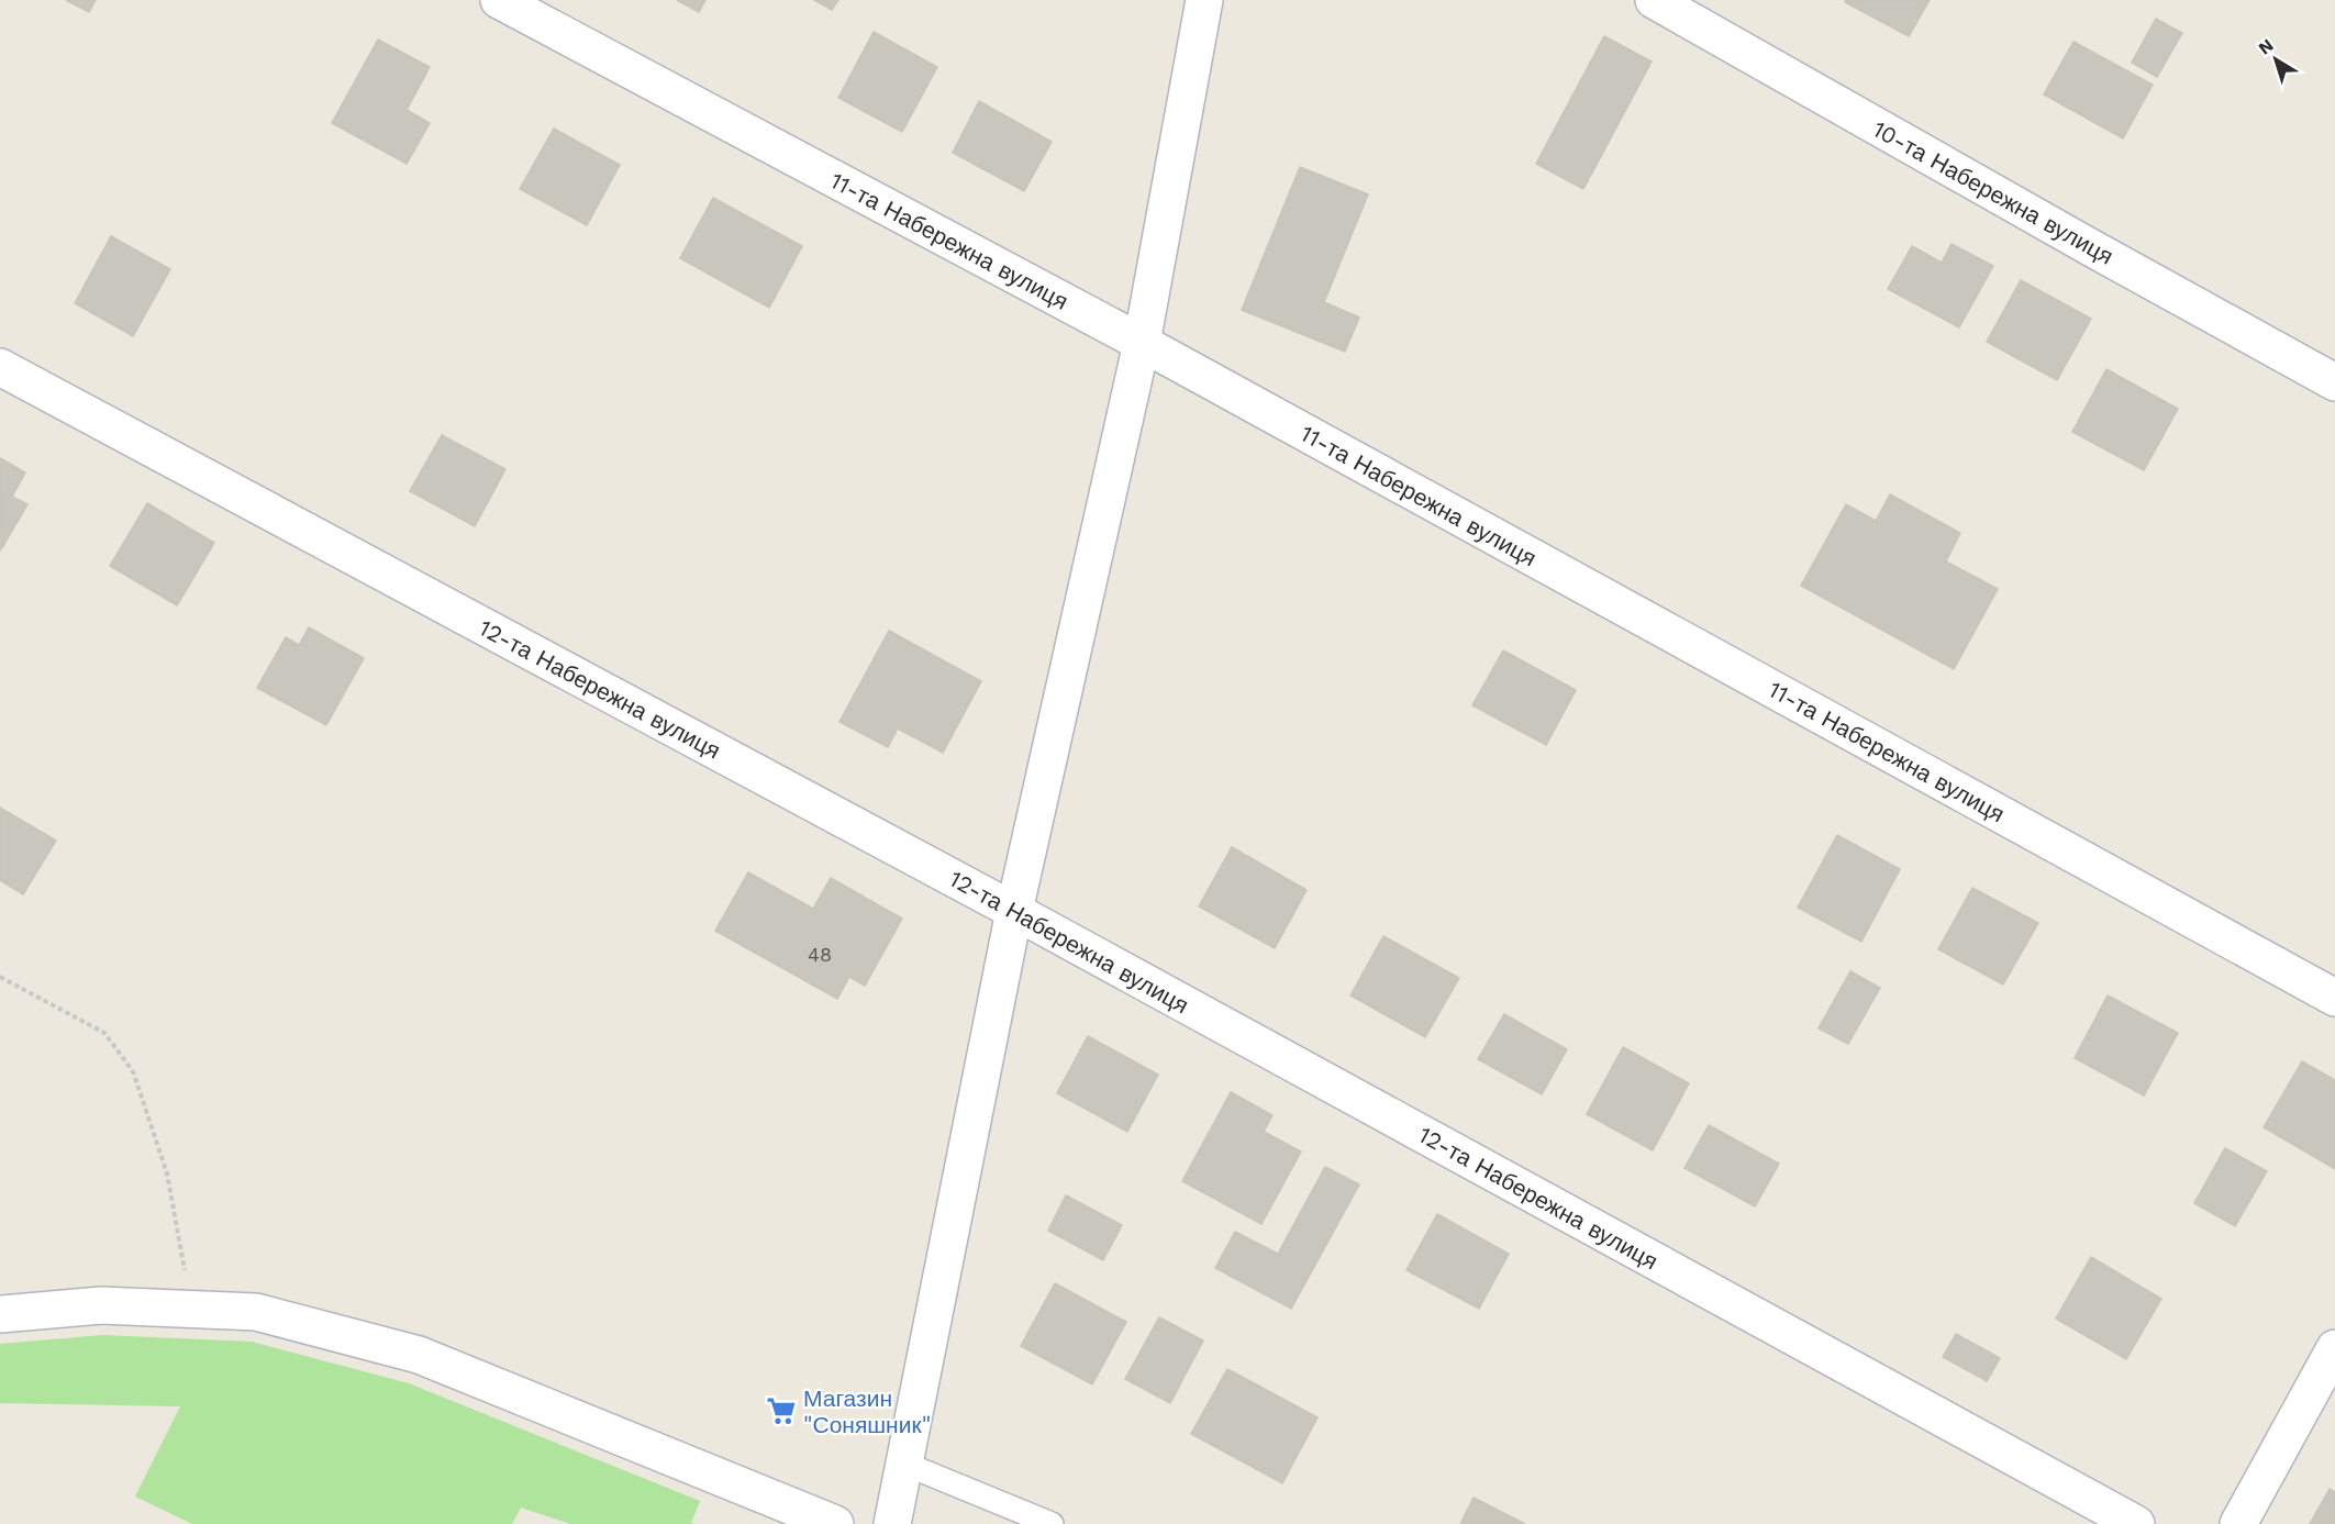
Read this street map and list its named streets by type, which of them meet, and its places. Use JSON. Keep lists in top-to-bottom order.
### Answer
{
  "streets": {
    "street": ["10-та Набережна вулиця", "11-та Набережна вулиця", "12-та Набережна вулиця"]
  },
  "places": {
    "supermarket": ["Магазин \"Соняшник\""]
  },
  "house_numbers": ["48"],
  "north": "top left"
}
